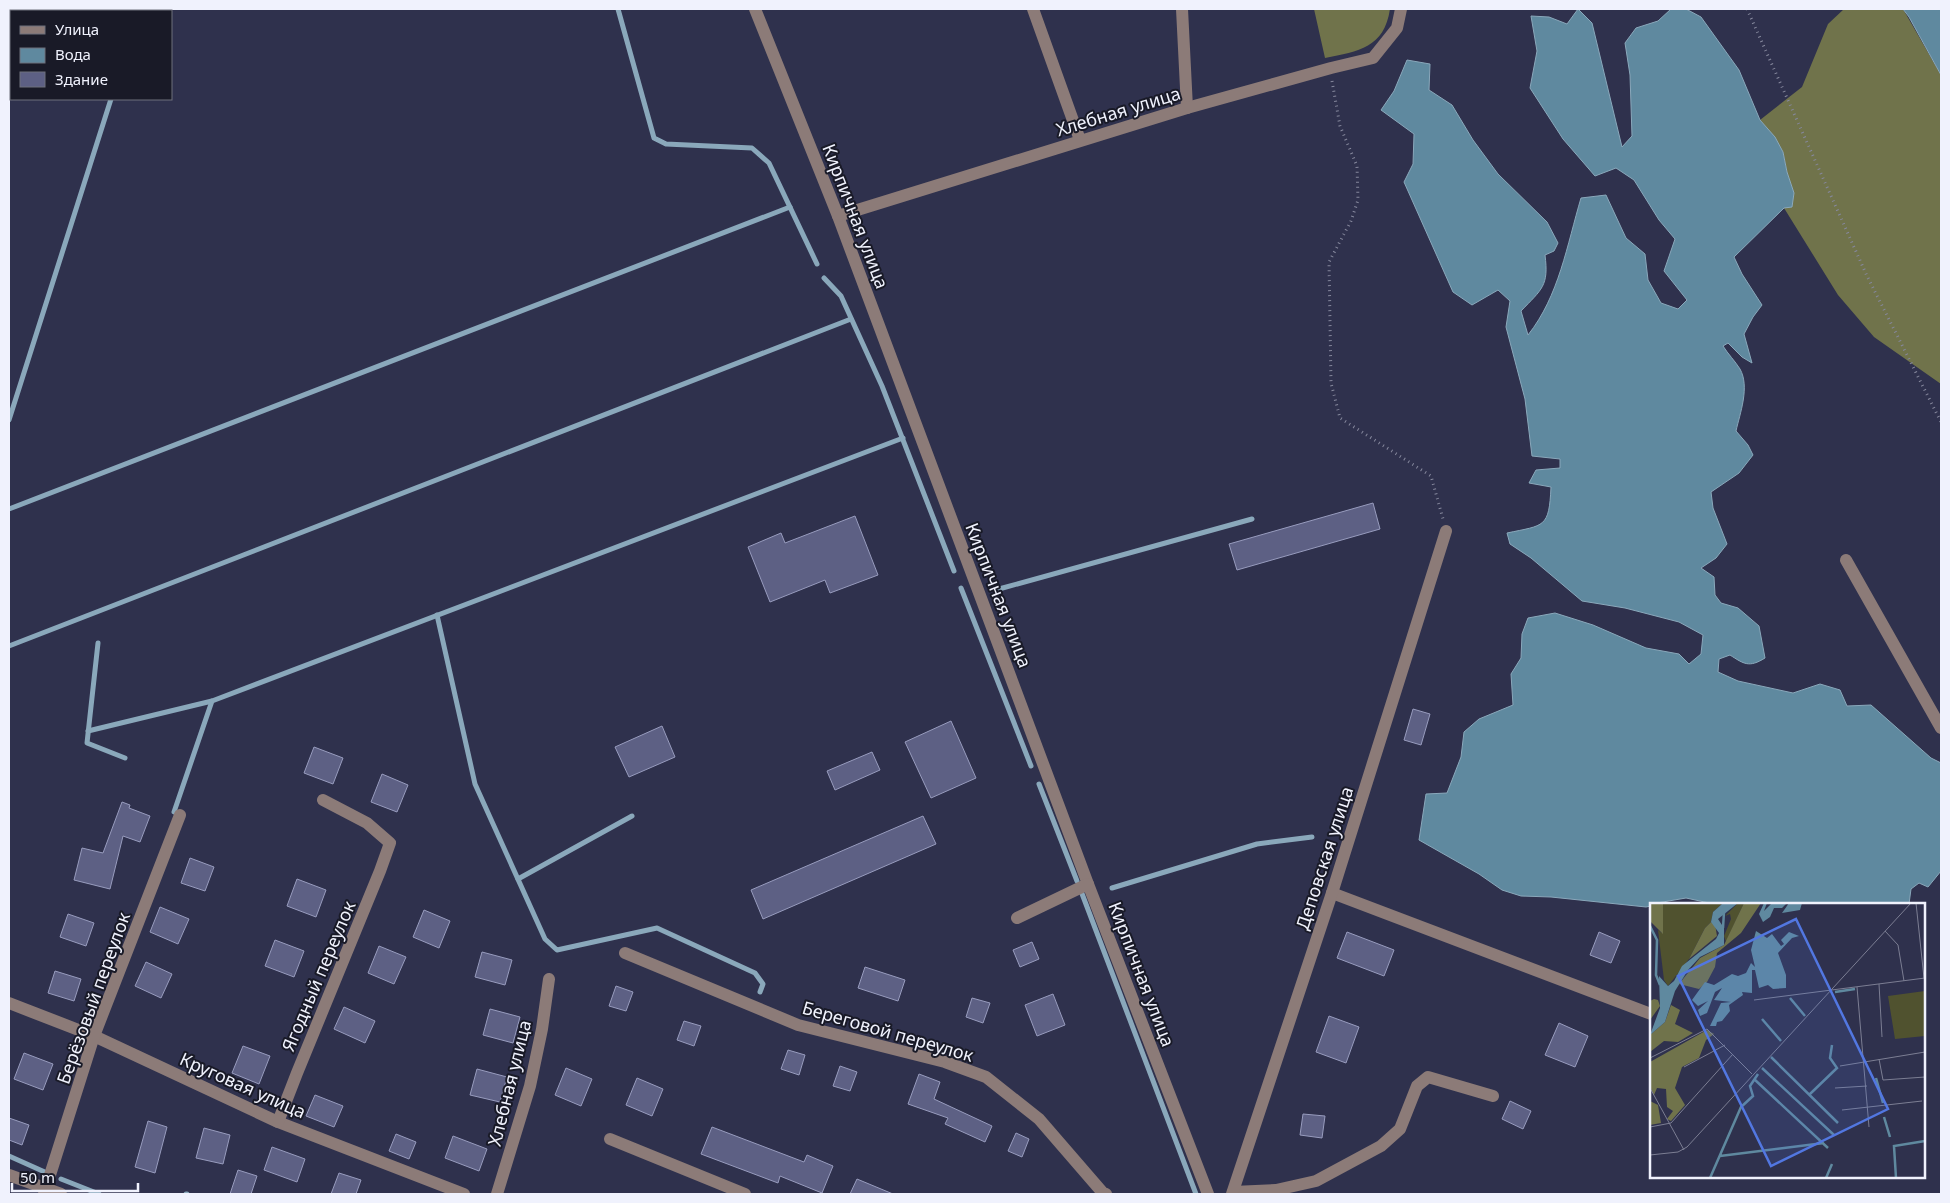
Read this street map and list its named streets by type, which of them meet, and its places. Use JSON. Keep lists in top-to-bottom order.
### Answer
{
  "streets": {
    "street": [
      "Хлебная улица",
      "Кирпичная улица",
      "Деповская улица",
      "Ягодный переулок",
      "Берёзовый переулок",
      "Береговой переулок",
      "Круговая улица"
    ]
  },
  "crossings": [
    ["Хлебная улица", "Кирпичная улица"],
    ["Ягодный переулок", "Круговая улица"],
    ["Берёзовый переулок", "Круговая улица"]
  ],
  "legend": ["Улица", "Вода", "Здание"],
  "scale_bar": "50 m"
}
